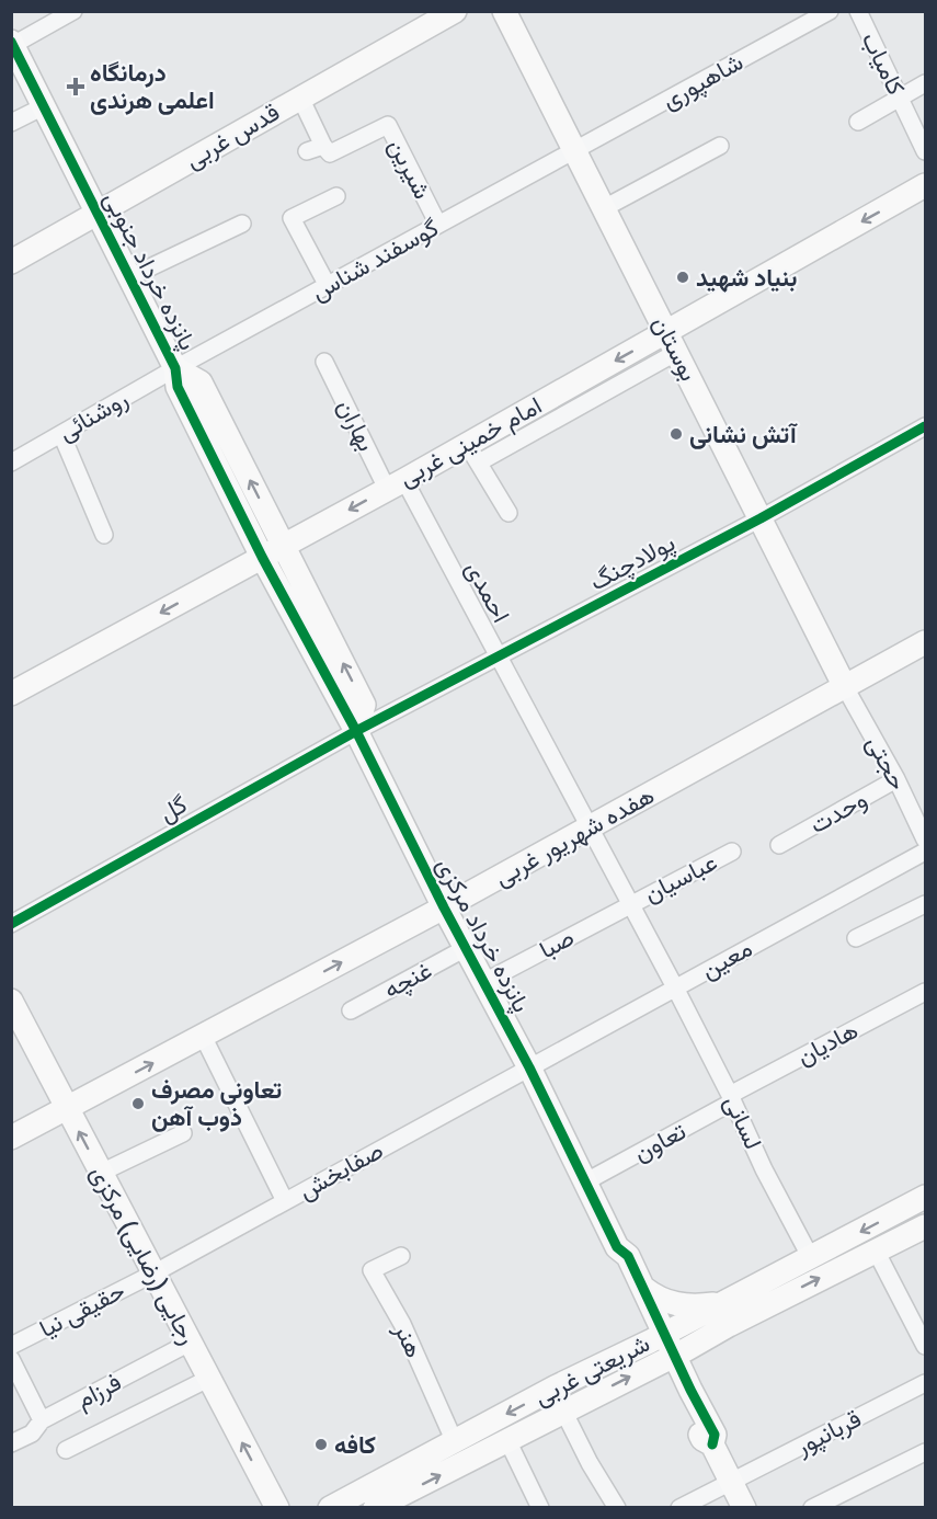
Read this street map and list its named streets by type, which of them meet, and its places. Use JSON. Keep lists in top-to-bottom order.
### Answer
{
  "streets": {
    "street": [
      "کامیاب",
      "شاهپوری",
      "قدس غربی",
      "شیرین",
      "گوسفند شناس",
      "پانزده خرداد جنوبی",
      "بوستان",
      "روشنائی",
      "بهاران",
      "امام خمینی غربی",
      "پولادچنگ",
      "احمدی",
      "حجتی",
      "گل",
      "وحدت",
      "هفده شهریور غربی",
      "عباسیان",
      "پانزده خرداد مرکزی",
      "صبا",
      "معین",
      "غنچه",
      "هادیان",
      "لسانی",
      "تعاون",
      "صفابخش",
      "رجایی (رضایی) مرکزی",
      "حقیقی نیا",
      "هنر",
      "شریعتی غربی",
      "فرزام",
      "قربانپور"
    ]
  },
  "crossings": [
    ["شاهپوری", "گوسفند شناس"],
    ["شاهپوری", "بوستان"],
    ["قدس غربی", "پانزده خرداد جنوبی"],
    ["شیرین", "گوسفند شناس"],
    ["گوسفند شناس", "پانزده خرداد جنوبی"],
    ["گوسفند شناس", "بوستان"],
    ["گوسفند شناس", "روشنائی"],
    ["پانزده خرداد جنوبی", "روشنائی"],
    ["پانزده خرداد جنوبی", "امام خمینی غربی"],
    ["بوستان", "امام خمینی غربی"],
    ["بوستان", "پولادچنگ"],
    ["بوستان", "حجتی"],
    ["بوستان", "هفده شهریور غربی"],
    ["بهاران", "امام خمینی غربی"],
    ["بهاران", "احمدی"],
    ["امام خمینی غربی", "احمدی"],
    ["پولادچنگ", "احمدی"],
    ["پولادچنگ", "گل"],
    ["پولادچنگ", "پانزده خرداد مرکزی"],
    ["احمدی", "هفده شهریور غربی"],
    ["احمدی", "عباسیان"],
    ["احمدی", "صبا"],
    ["احمدی", "لسانی"],
    ["حجتی", "وحدت"],
    ["حجتی", "هفده شهریور غربی"],
    ["گل", "پانزده خرداد مرکزی"],
    ["هفده شهریور غربی", "پانزده خرداد مرکزی"],
    ["هفده شهریور غربی", "رجایی (رضایی) مرکزی"],
    ["عباسیان", "صبا"],
    ["عباسیان", "لسانی"],
    ["پانزده خرداد مرکزی", "صبا"],
    ["پانزده خرداد مرکزی", "معین"],
    ["پانزده خرداد مرکزی", "غنچه"],
    ["پانزده خرداد مرکزی", "تعاون"],
    ["پانزده خرداد مرکزی", "صفابخش"],
    ["پانزده خرداد مرکزی", "شریعتی غربی"],
    ["صبا", "لسانی"],
    ["معین", "لسانی"],
    ["معین", "صفابخش"],
    ["هادیان", "لسانی"],
    ["هادیان", "تعاون"],
    ["لسانی", "تعاون"],
    ["لسانی", "شریعتی غربی"],
    ["صفابخش", "رجایی (رضایی) مرکزی"],
    ["صفابخش", "حقیقی نیا"],
    ["رجایی (رضایی) مرکزی", "حقیقی نیا"],
    ["رجایی (رضایی) مرکزی", "فرزام"],
    ["هنر", "شریعتی غربی"]
  ],
  "one_way": ["امام خمینی غربی", "هفده شهریور غربی"],
  "places": {
    "health": ["درمانگاه اعلمی هرندی"],
    "other": [
      "بنیاد شهید",
      "آتش نشانی",
      "تعاونی مصرف ذوب آهن",
      "کافه"
    ]
  }
}
